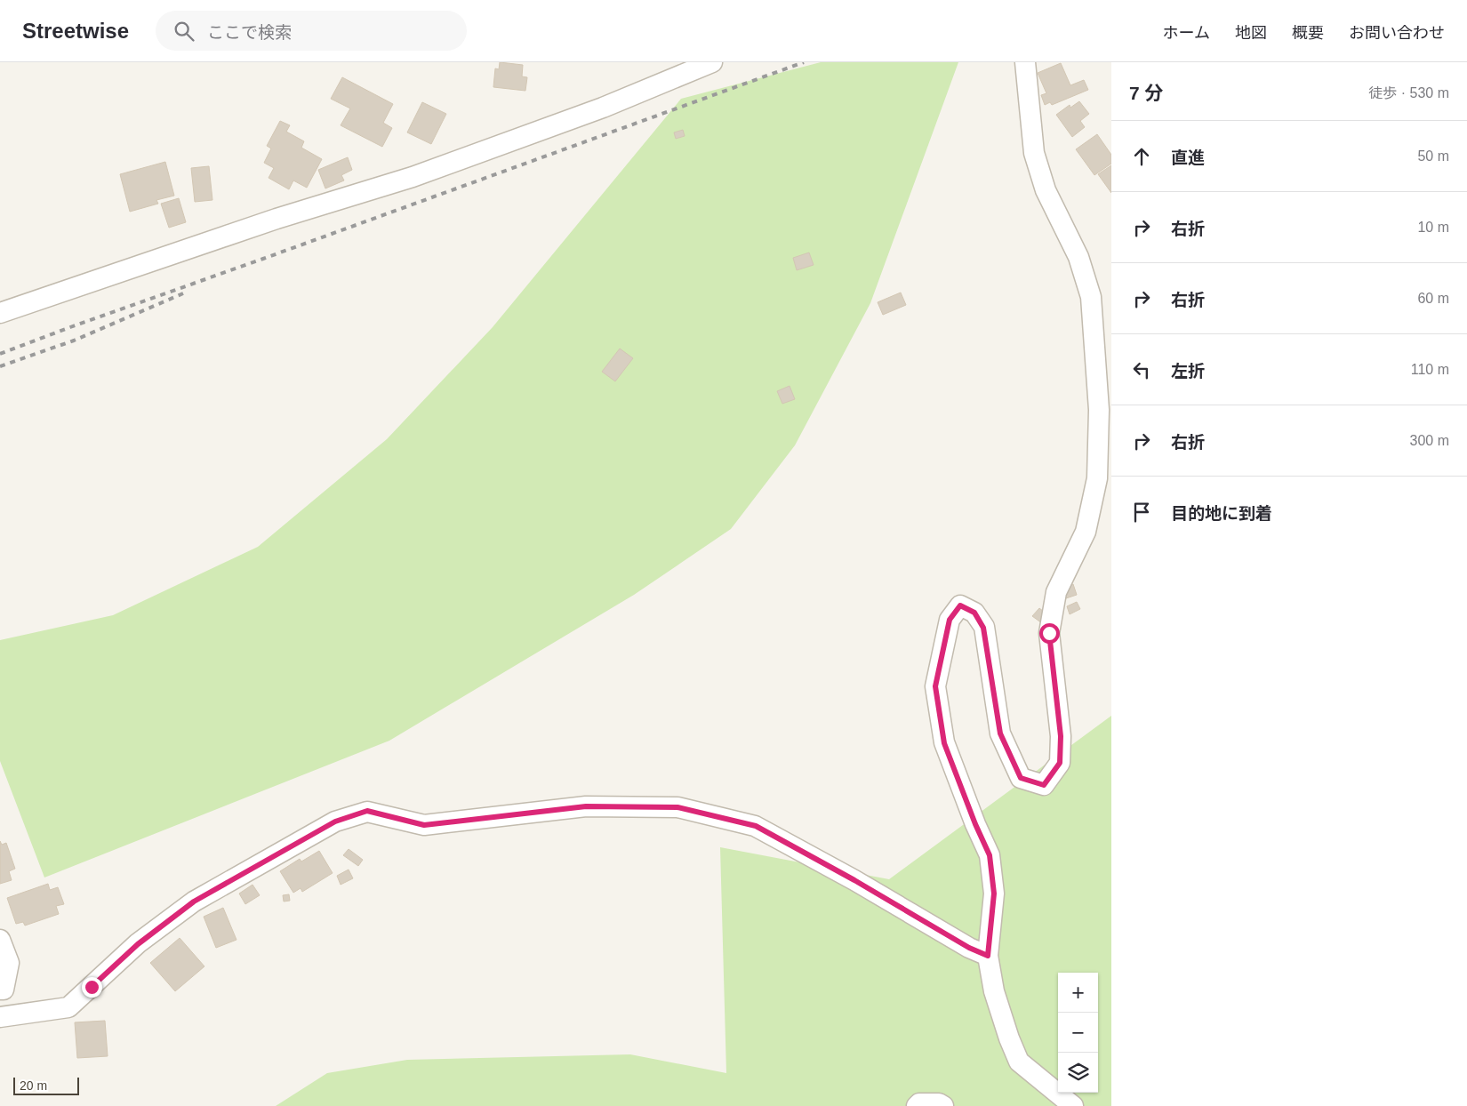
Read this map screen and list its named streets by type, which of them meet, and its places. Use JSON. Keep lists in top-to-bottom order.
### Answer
{
  "scale_bar": "20 m",
  "page": {
    "header": "Streetwise",
    "search": "ここで検索",
    "nav": [
      "ホーム",
      "地図",
      "概要",
      "お問い合わせ"
    ],
    "heading": ["7 分", "徒歩 · 530 m"],
    "list": [
      ["直進", "50 m"],
      ["右折", "10 m"],
      ["右折", "60 m"],
      ["左折", "110 m"],
      ["右折", "300 m"],
      "目的地に到着"
    ],
    "map_buttons": ["+", "−"],
    "scale": "20 m"
  }
}
